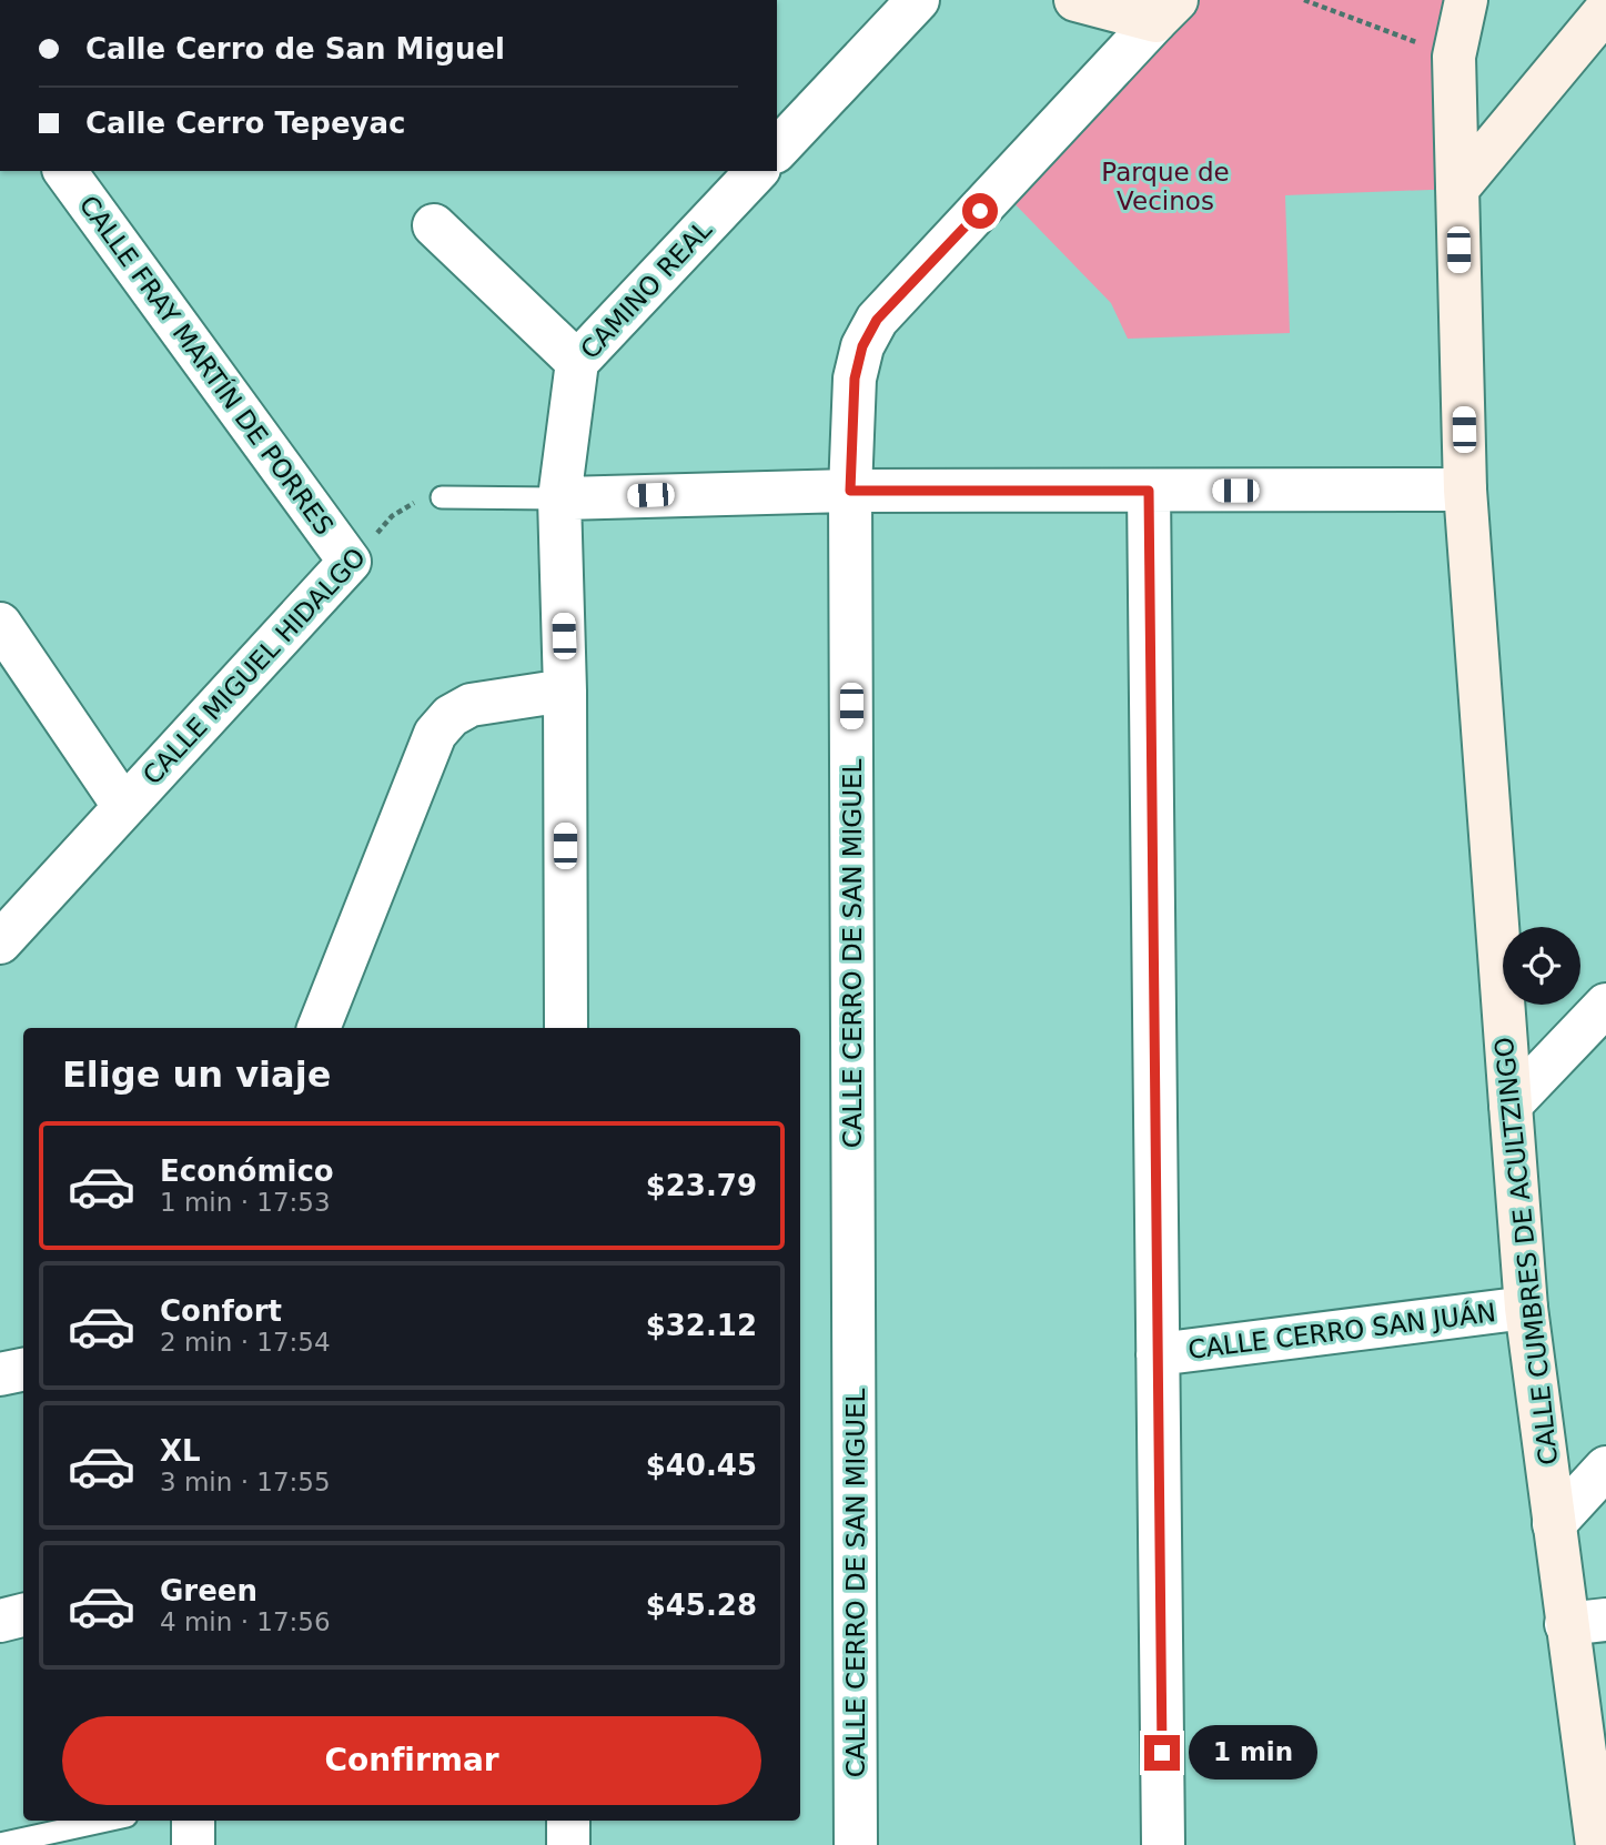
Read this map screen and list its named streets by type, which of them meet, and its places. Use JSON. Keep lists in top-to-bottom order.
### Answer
{
  "streets": {
    "street": [
      "CAMINO REAL",
      "CALLE FRAY MARTÍN DE PORRES",
      "CALLE MIGUEL HIDALGO",
      "CALLE CERRO DE SAN MIGUEL",
      "CALLE CUMBRES DE ACULTZINGO",
      "CALLE CERRO SAN JUÁN"
    ]
  },
  "crossings": [
    ["CALLE FRAY MARTÍN DE PORRES", "CALLE MIGUEL HIDALGO"],
    ["CALLE CUMBRES DE ACULTZINGO", "CALLE CERRO SAN JUÁN"]
  ],
  "parks": ["Parque de Vecinos"],
  "page": {
    "banner": ["Calle Cerro de San Miguel", "Calle Cerro Tepeyac"],
    "heading": "Elige un viaje",
    "list": [
      {
        "name": "Económico",
        "note": "1 min · 17:53",
        "value": "$23.79"
      },
      {
        "name": "Confort",
        "note": "2 min · 17:54",
        "value": "$32.12"
      },
      {
        "name": "XL",
        "note": "3 min · 17:55",
        "value": "$40.45"
      },
      {
        "name": "Green",
        "note": "4 min · 17:56",
        "value": "$45.28"
      }
    ],
    "buttons": "Confirmar",
    "bubble": "1 min"
  }
}
